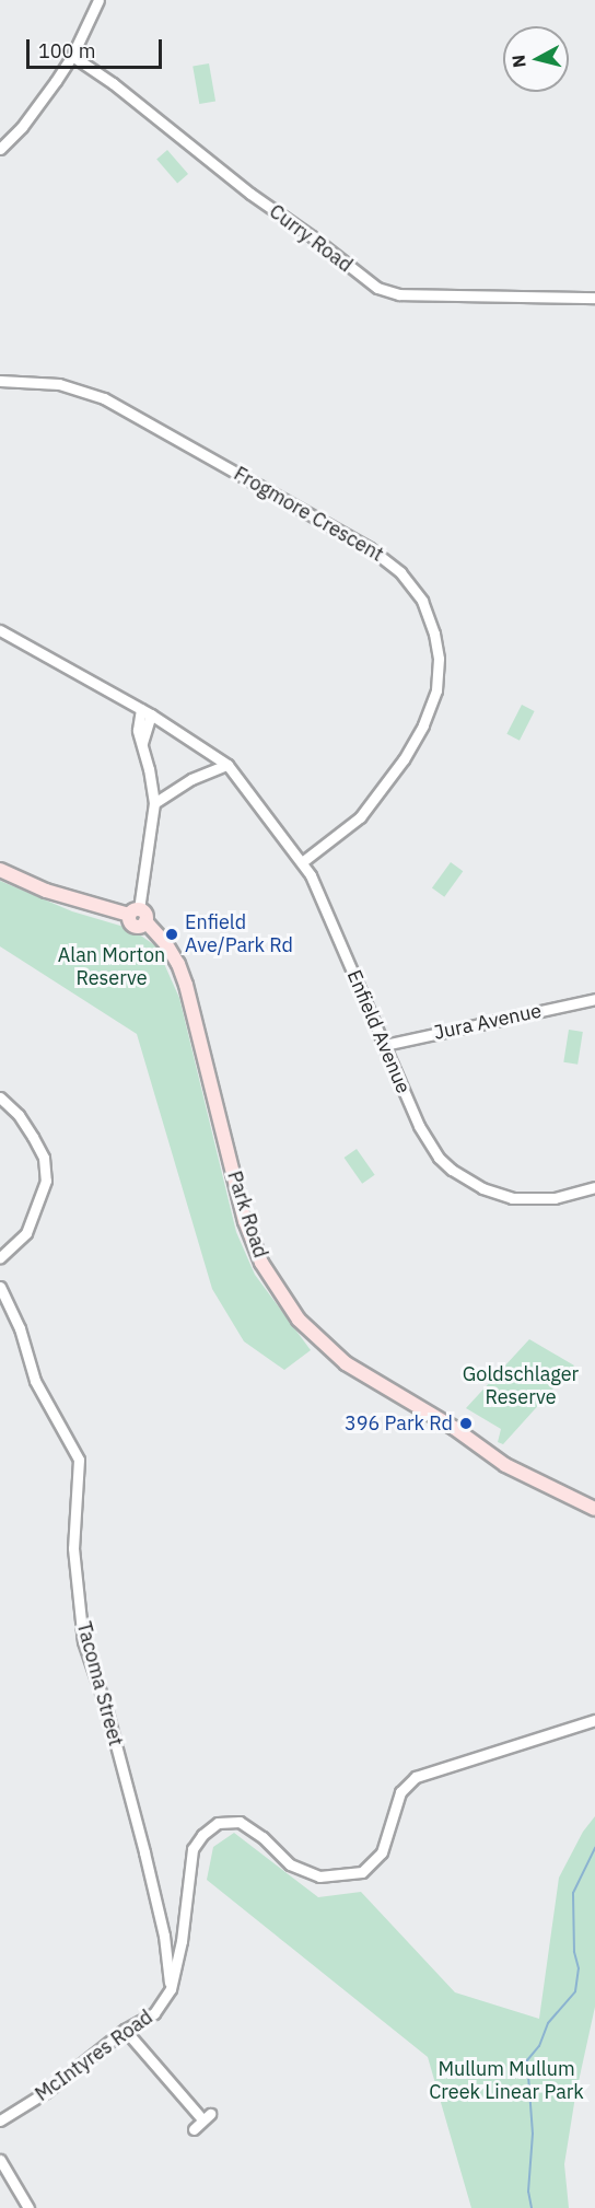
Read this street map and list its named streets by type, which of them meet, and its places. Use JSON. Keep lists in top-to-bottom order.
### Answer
{
  "streets": {
    "street": [
      "Curry Road",
      "Frogmore Crescent",
      "Jura Avenue",
      "Enfield Avenue",
      "Park Road",
      "Tacoma Street",
      "McIntyres Road"
    ]
  },
  "crossings": [
    ["Frogmore Crescent", "Enfield Avenue"],
    ["Jura Avenue", "Enfield Avenue"],
    ["Tacoma Street", "McIntyres Road"]
  ],
  "parks": ["Alan Morton Reserve", "Goldschlager Reserve", "Mullum Mullum Creek Linear Park"],
  "places": ["Enfield Ave/Park Rd", "396 Park Rd"],
  "scale_bar": "100 m",
  "north": "left"
}
